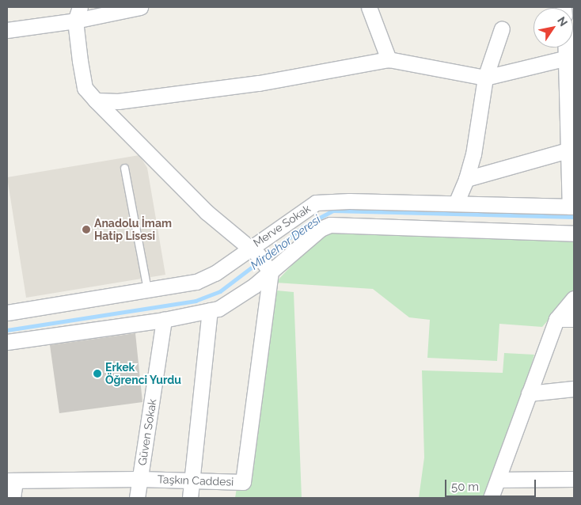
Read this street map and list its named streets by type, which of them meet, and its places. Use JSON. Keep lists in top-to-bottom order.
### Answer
{
  "streets": {
    "street": ["Merve Sokak", "Güven Sokak", "Taşkın Caddesi"]
  },
  "crossings": [
    ["Merve Sokak", "Taşkın Caddesi"],
    ["Güven Sokak", "Taşkın Caddesi"]
  ],
  "water": ["Mirdehor Deresi"],
  "places": ["Anadolu İmam Hatip Lisesi", "Erkek Öğrenci Yurdu"],
  "scale_bar": "50 m",
  "north": "top right"
}
